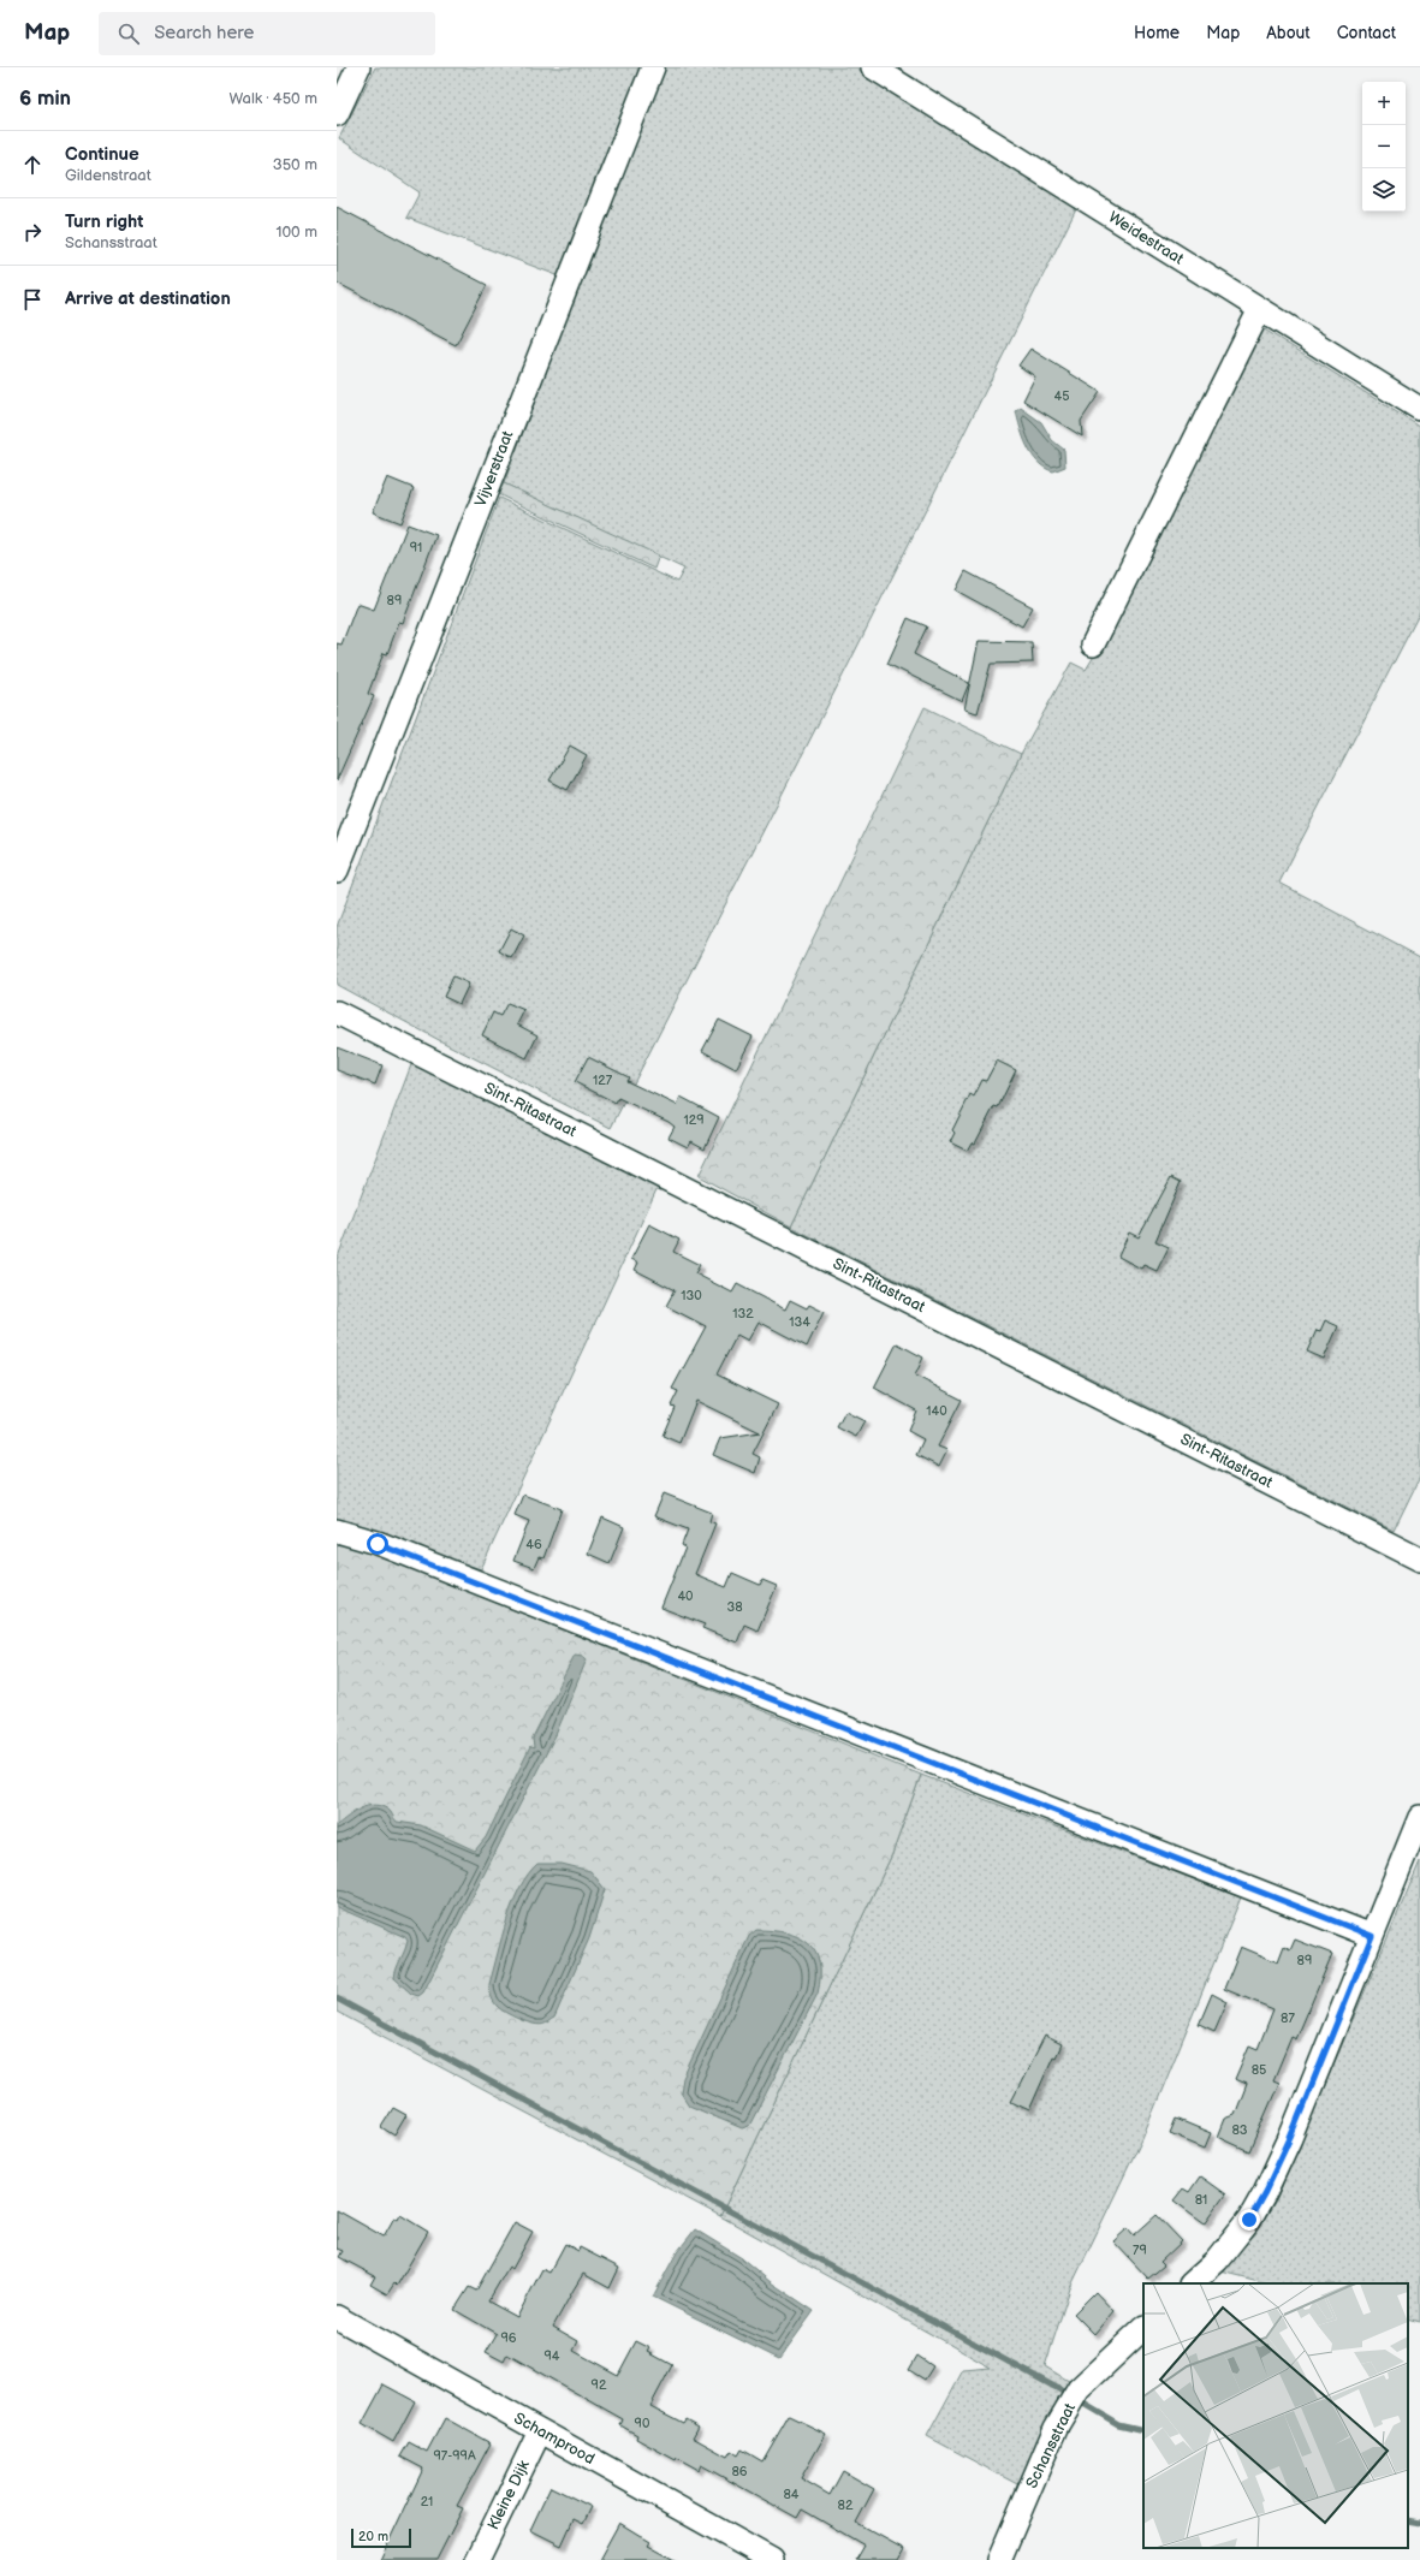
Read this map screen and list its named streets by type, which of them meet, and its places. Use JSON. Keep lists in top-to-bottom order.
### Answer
{
  "streets": {
    "street": [
      "Weidestraat",
      "Vijverstraat",
      "Sint-Ritastraat",
      "Schamprood",
      "Schansstraat",
      "Kleine Dijk"
    ]
  },
  "crossings": [
    ["Schamprood", "Kleine Dijk"]
  ],
  "house_numbers": [
    "45",
    "91",
    "89",
    "127",
    "129",
    "130",
    "132",
    "134",
    "140",
    "46",
    "40",
    "38",
    "89",
    "87",
    "85",
    "83",
    "81",
    "79",
    "96",
    "94",
    "92",
    "90",
    "97-99A",
    "86",
    "84",
    "21",
    "82"
  ],
  "scale_bar": "20 m",
  "page": {
    "header": "Map",
    "search": "Search here",
    "nav": [
      "Home",
      "Map",
      "About",
      "Contact"
    ],
    "heading": ["6 min", "Walk · 450 m"],
    "map_buttons": ["+", "−"],
    "list": [
      ["Continue", "Gildenstraat", "350 m"],
      ["Turn right", "Schansstraat", "100 m"],
      "Arrive at destination"
    ],
    "scale": "20 m"
  }
}
